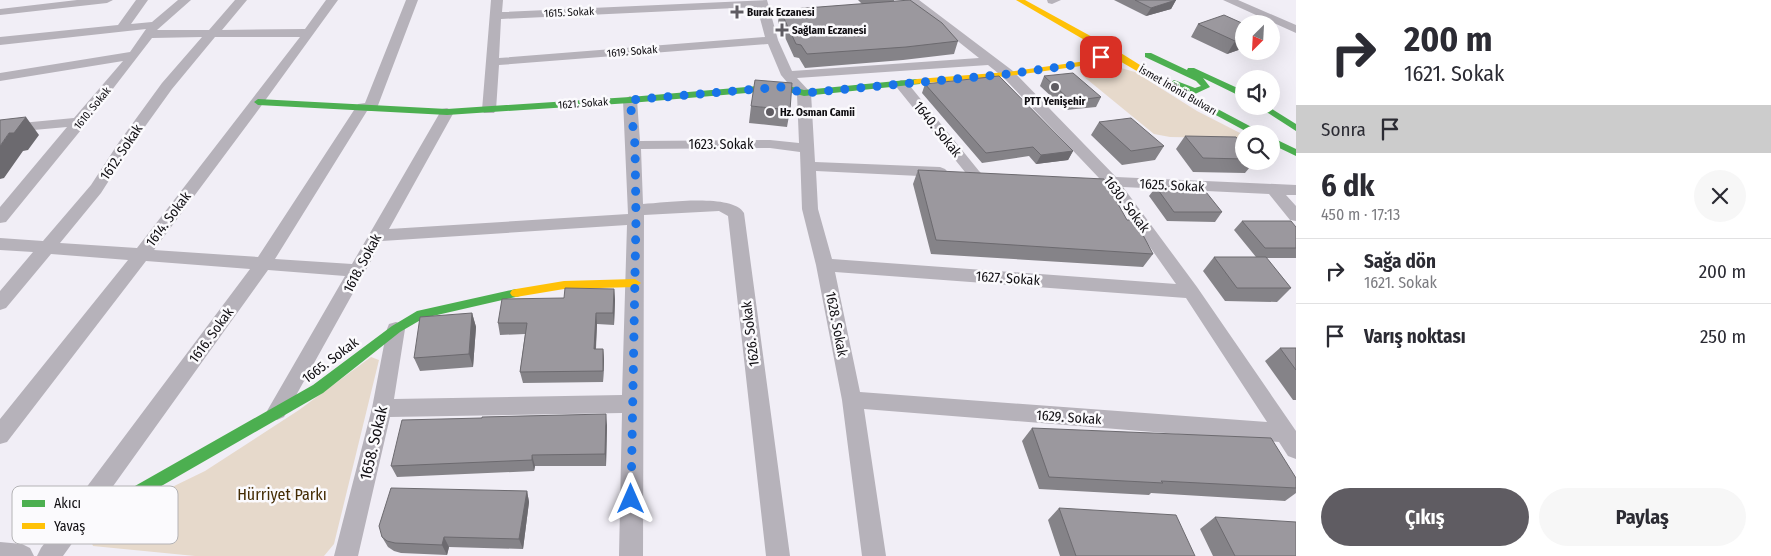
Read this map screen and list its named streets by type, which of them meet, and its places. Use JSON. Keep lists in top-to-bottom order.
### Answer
{
  "streets": {
    "street": [
      "1615. Sokak",
      "1619. Sokak",
      "İsmet İnönü Bulvarı",
      "1621. Sokak",
      "1610. Sokak",
      "1640. Sokak",
      "1623. Sokak",
      "1612. Sokak",
      "1625. Sokak",
      "1630. Sokak",
      "1614. Sokak",
      "1618. Sokak",
      "1627. Sokak",
      "1628. Sokak",
      "1626. Sokak",
      "1616. Sokak",
      "1665. Sokak",
      "1629. Sokak",
      "1658. Sokak"
    ]
  },
  "crossings": [
    ["İsmet İnönü Bulvarı", "1621. Sokak"],
    ["1621. Sokak", "1640. Sokak"],
    ["1621. Sokak", "1630. Sokak"],
    ["1621. Sokak", "1614. Sokak"],
    ["1621. Sokak", "1618. Sokak"],
    ["1621. Sokak", "1628. Sokak"],
    ["1621. Sokak", "1616. Sokak"],
    ["1640. Sokak", "1623. Sokak"],
    ["1640. Sokak", "1628. Sokak"],
    ["1623. Sokak", "1628. Sokak"],
    ["1625. Sokak", "1630. Sokak"],
    ["1630. Sokak", "1627. Sokak"],
    ["1630. Sokak", "1629. Sokak"],
    ["1618. Sokak", "1665. Sokak"],
    ["1627. Sokak", "1628. Sokak"],
    ["1628. Sokak", "1629. Sokak"],
    ["1665. Sokak", "1658. Sokak"]
  ],
  "parks": ["Hürriyet Parkı"],
  "places": {
    "health": ["Burak Eczanesi", "Sağlam Eczanesi"],
    "other": ["PTT Yenişehir", "Hz. Osman Camii"]
  },
  "legend": ["Akıcı", "Yavaş"],
  "north": "bottom left",
  "page": {
    "turn": ["200 m", "1621. Sokak"],
    "then": "Sonra",
    "heading": ["6 dk", "450 m · 17:13"],
    "list": [
      {
        "name": "Sağa dön",
        "note": "1621. Sokak",
        "value": "200 m"
      },
      {
        "name": "Varış noktası",
        "value": "250 m"
      }
    ],
    "buttons": ["Çıkış", "Paylaş"]
  }
}
